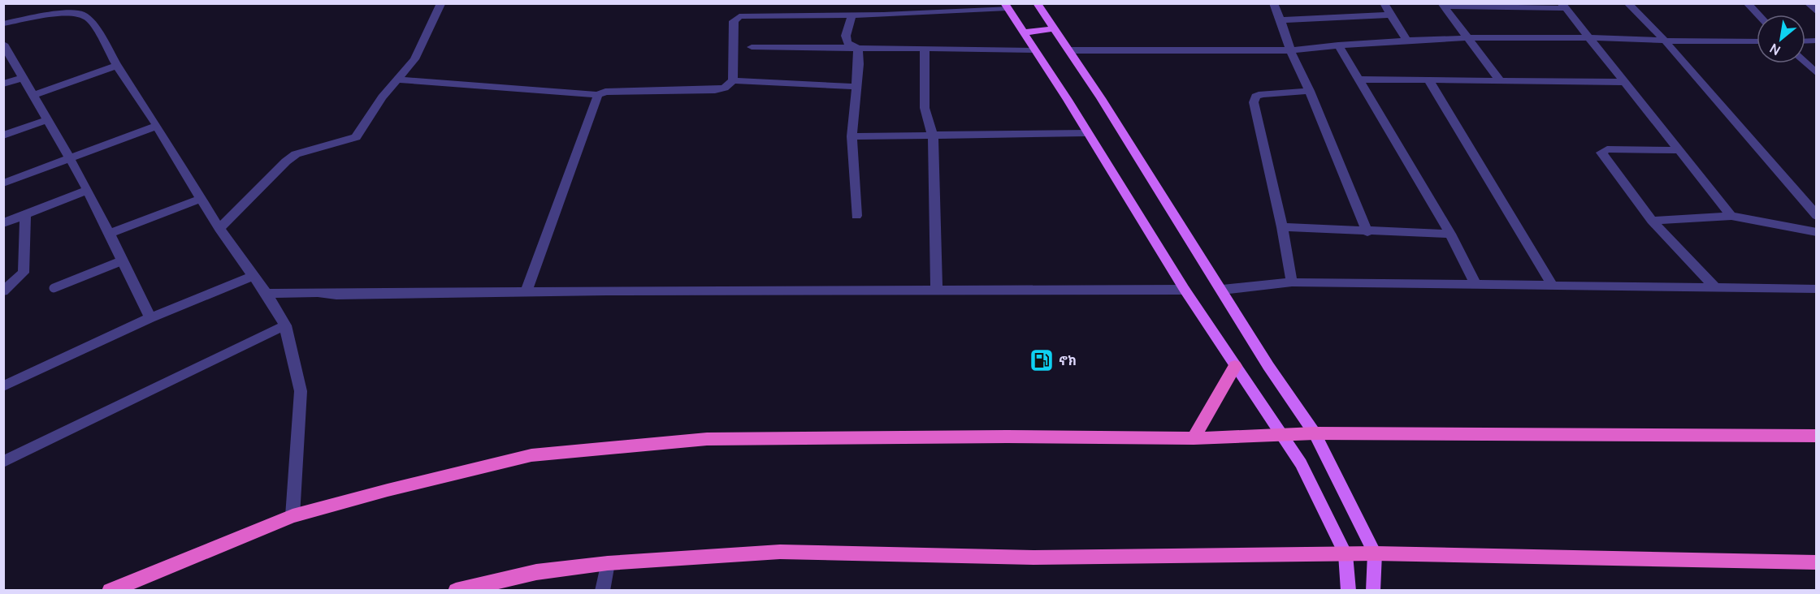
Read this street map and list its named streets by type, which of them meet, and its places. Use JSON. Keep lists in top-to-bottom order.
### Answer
{
  "places": {
    "fuel station": ["ኖክ"]
  },
  "north": "bottom left"
}
